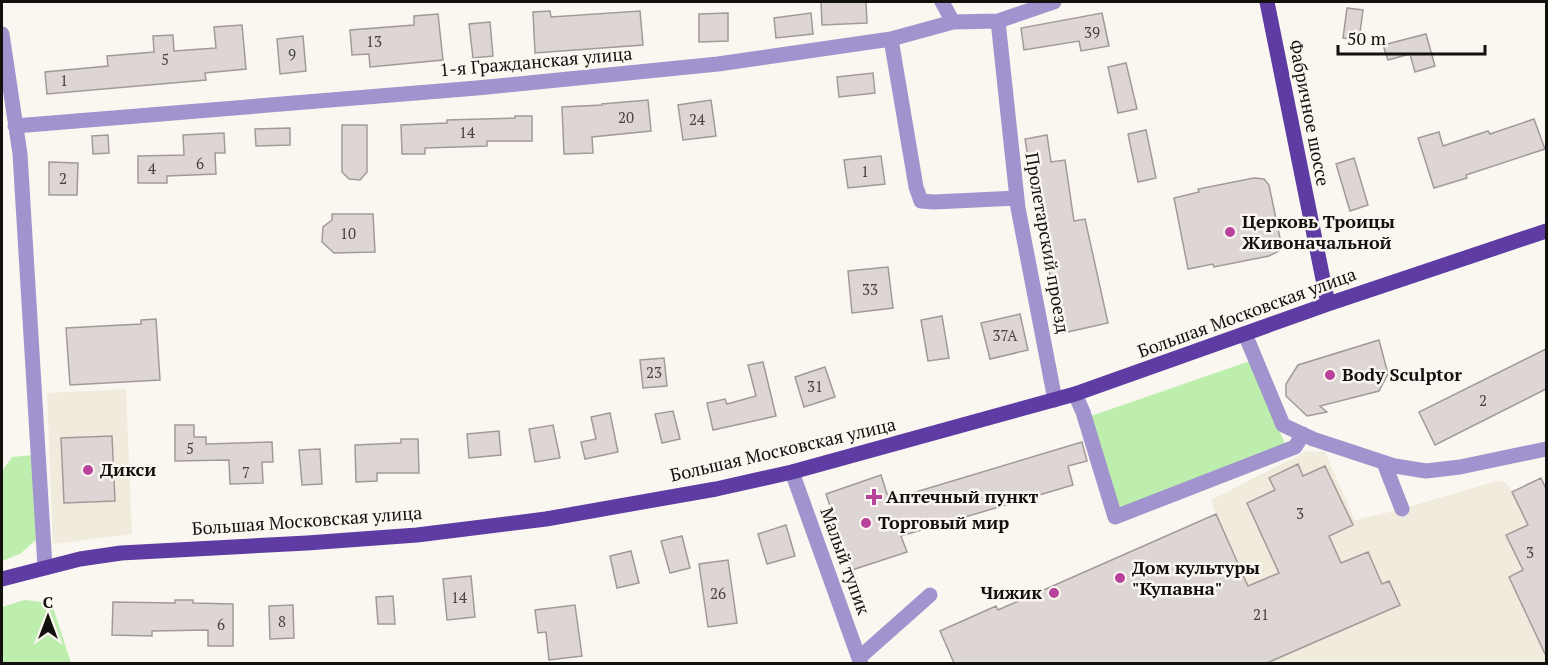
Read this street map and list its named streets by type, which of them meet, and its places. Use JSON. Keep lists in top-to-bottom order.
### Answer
{
  "streets": {
    "main road": ["Фабричное шоссе", "Большая Московская улица"],
    "street": ["1-я Гражданская улица", "Пролетарский проезд", "Малый тупик"]
  },
  "crossings": [
    ["1-я Гражданская улица", "Пролетарский проезд"],
    ["Фабричное шоссе", "Большая Московская улица"],
    ["Пролетарский проезд", "Большая Московская улица"],
    ["Большая Московская улица", "Малый тупик"]
  ],
  "places": {
    "other": [
      "Церковь Троицы Живоначальной",
      "Body Sculptor",
      "Дикси",
      "Торговый мир",
      "Дом культуры \"Купавна\"",
      "Чижик"
    ],
    "health": ["Аптечный пункт"]
  },
  "house_numbers": [
    "39",
    "13",
    "9",
    "5",
    "1",
    "20",
    "24",
    "14",
    "6",
    "4",
    "1",
    "2",
    "10",
    "33",
    "37А",
    "23",
    "31",
    "2",
    "5",
    "7",
    "3",
    "3",
    "26",
    "14",
    "21",
    "8",
    "6"
  ],
  "scale_bar": "50 m",
  "north": "top"
}
